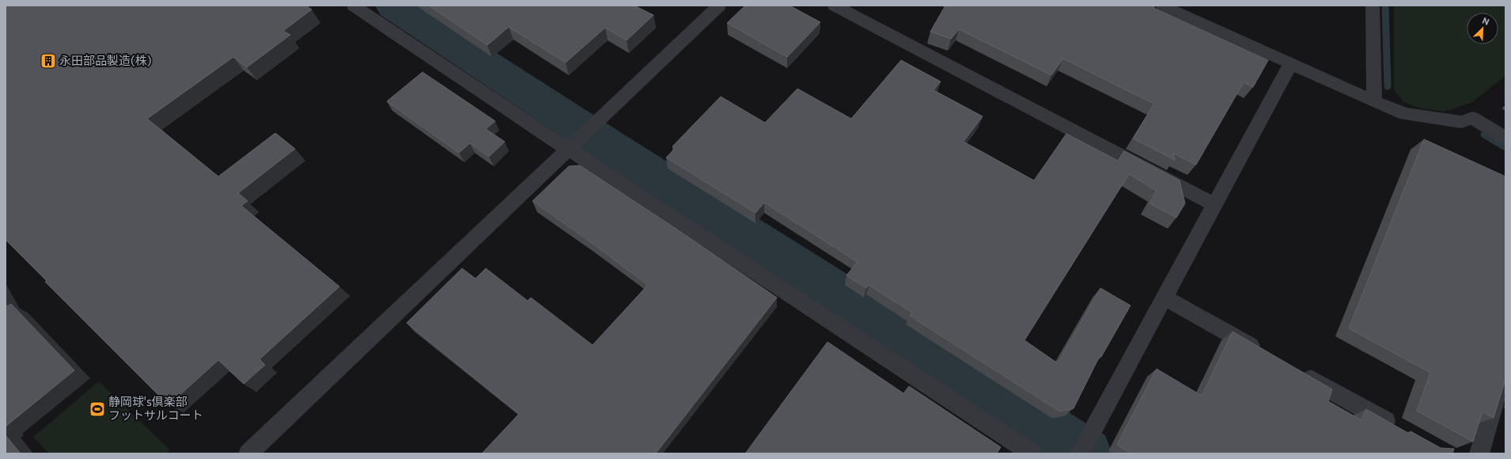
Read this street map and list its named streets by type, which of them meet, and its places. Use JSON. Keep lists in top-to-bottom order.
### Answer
{
  "places": {
    "building": ["永田部品製造(株)"],
    "sports": ["静岡球's倶楽部 フットサルコート"]
  },
  "north": "top right"
}
